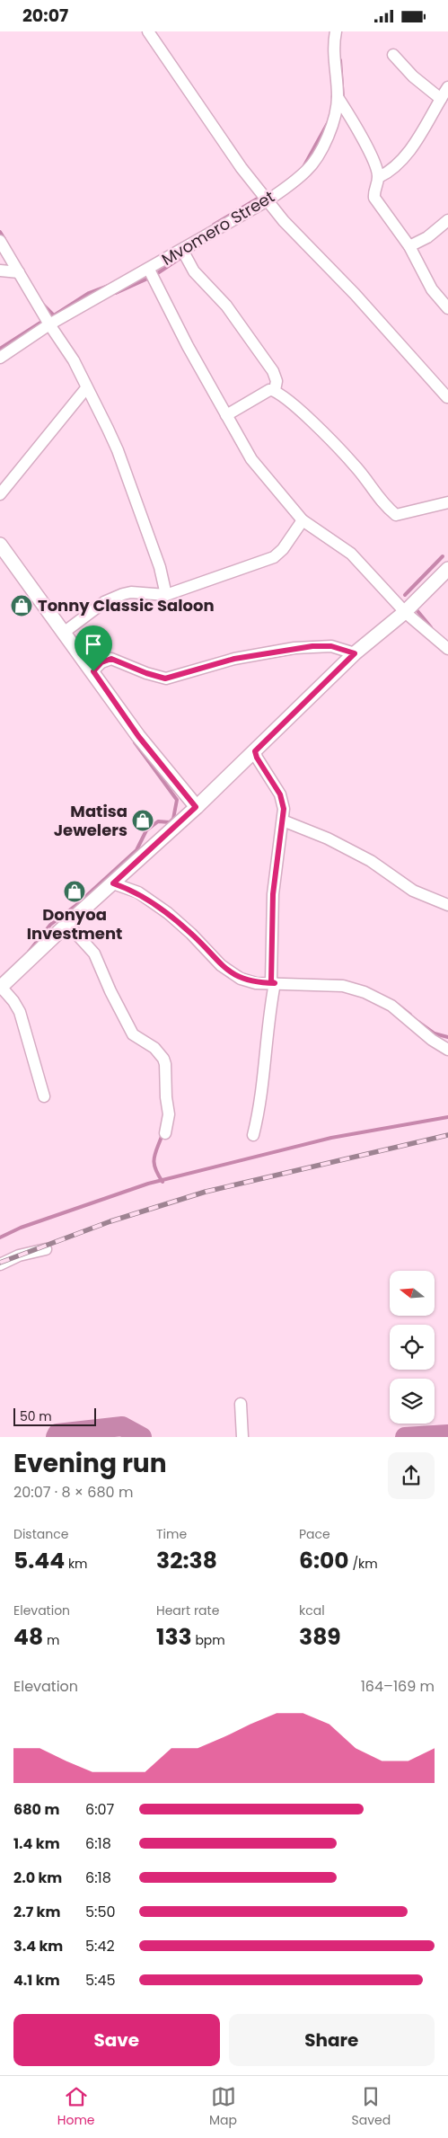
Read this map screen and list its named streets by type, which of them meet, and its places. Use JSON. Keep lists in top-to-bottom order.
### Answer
{
  "streets": {
    "street": ["Mvomero Street"]
  },
  "places": {
    "shop": ["Tonny Classic Saloon", "Matisa Jewelers", "Donyoa Investment"]
  },
  "scale_bar": "50 m",
  "north": "left",
  "page": {
    "status": "20:07",
    "scale": "50 m",
    "heading": ["Evening run", "20:07 · 8 × 680 m"],
    "stats": [
      ["Distance", "5.44 km"],
      ["Time", "32:38"],
      ["Pace", "6:00 /km"],
      ["Elevation", "48 m"],
      ["Heart rate", "133 bpm"],
      ["kcal", "389"]
    ],
    "chart": ["Elevation", "164–169 m"],
    "list": [
      {
        "name": "680 m",
        "note": "6:07"
      },
      {
        "name": "1.4 km",
        "note": "6:18"
      },
      {
        "name": "2.0 km",
        "note": "6:18"
      },
      {
        "name": "2.7 km",
        "note": "5:50"
      },
      {
        "name": "3.4 km",
        "note": "5:42"
      },
      {
        "name": "4.1 km",
        "note": "5:45"
      }
    ],
    "buttons": ["Save", "Share"],
    "tabs": ["Home", "Map", "Saved"]
  }
}
